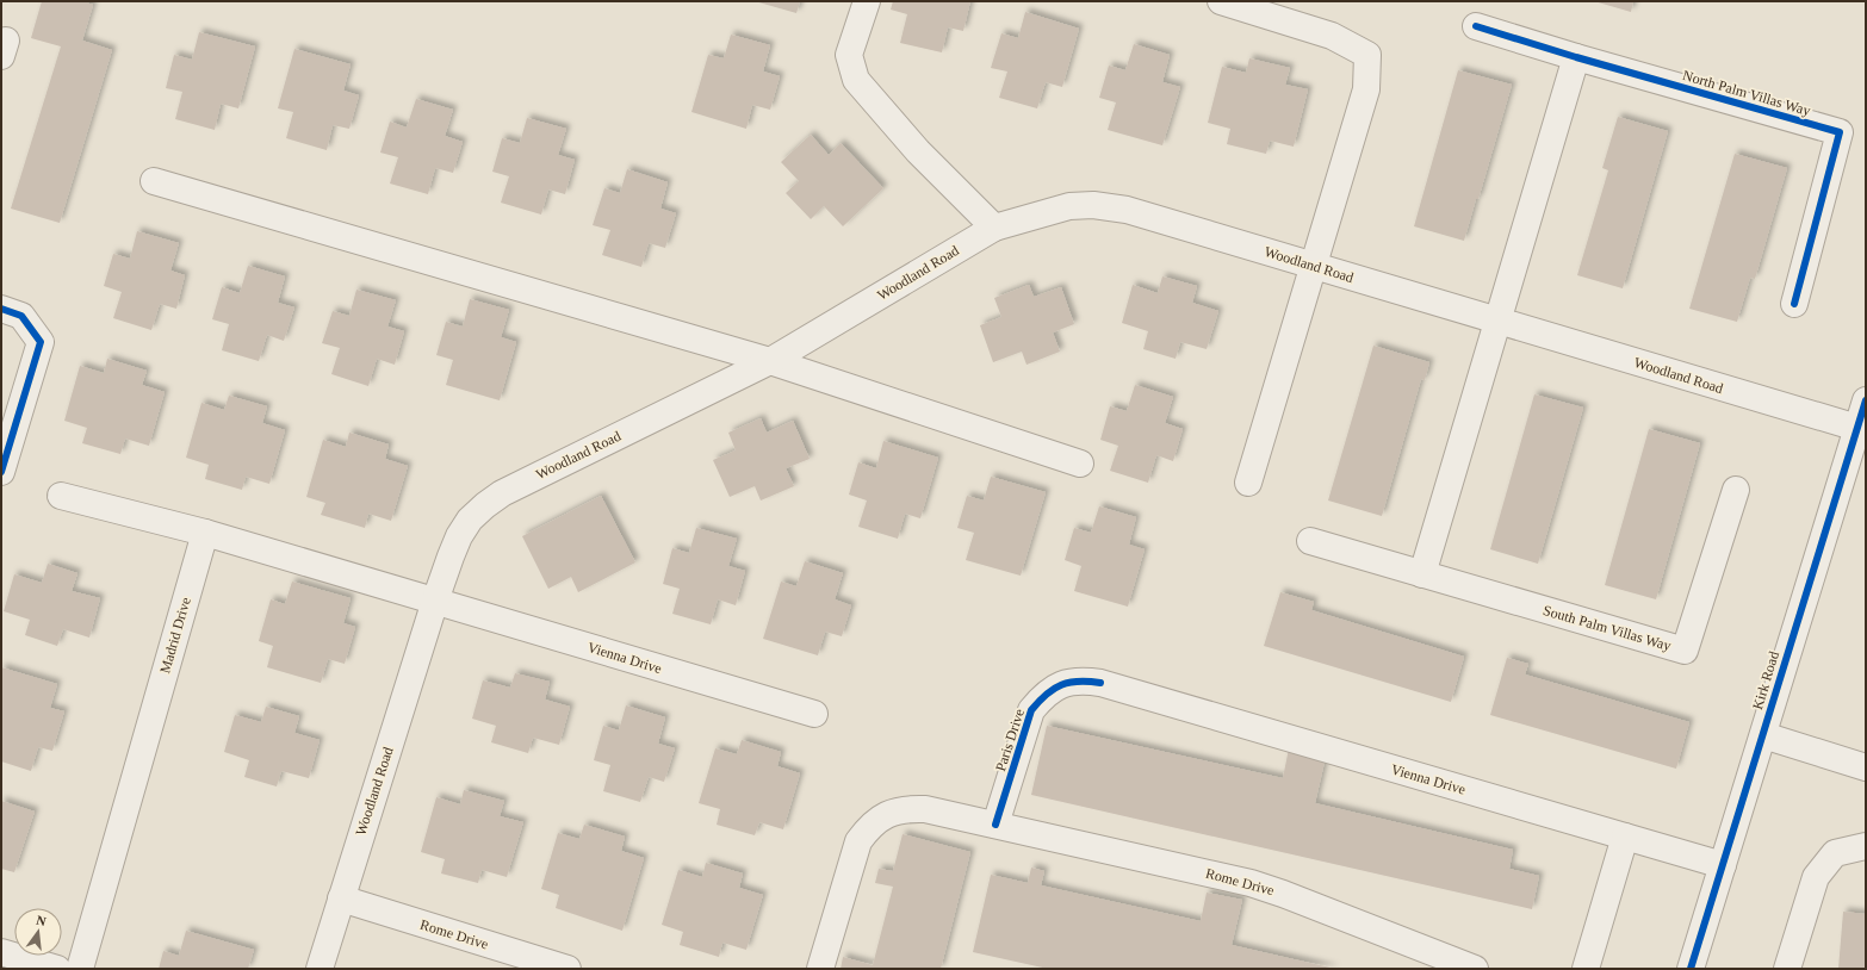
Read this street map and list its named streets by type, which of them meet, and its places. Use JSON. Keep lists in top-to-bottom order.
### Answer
{
  "streets": {
    "street": [
      "North Palm Villas Way",
      "Woodland Road",
      "South Palm Villas Way",
      "Madrid Drive",
      "Vienna Drive",
      "Kirk Road",
      "Paris Drive",
      "Rome Drive"
    ]
  },
  "crossings": [
    ["Woodland Road", "Vienna Drive"],
    ["Woodland Road", "Kirk Road"],
    ["Woodland Road", "Rome Drive"],
    ["Vienna Drive", "Kirk Road"],
    ["Vienna Drive", "Paris Drive"],
    ["Paris Drive", "Rome Drive"]
  ],
  "north": "top"
}
